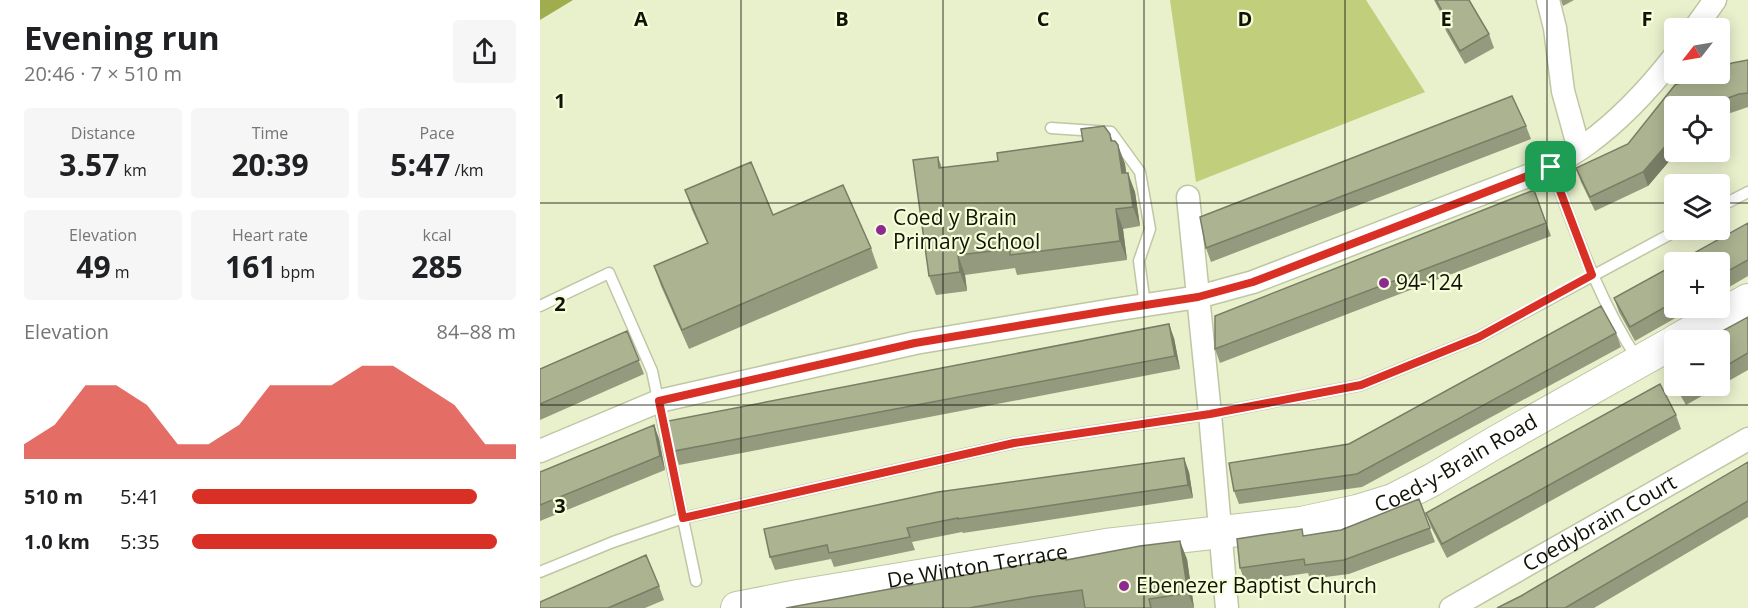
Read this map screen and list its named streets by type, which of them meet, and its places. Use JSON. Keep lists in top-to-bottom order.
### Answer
{
  "streets": {
    "street": ["Coed-y-Brain Road", "Coedybrain Court", "De Winton Terrace"]
  },
  "crossings": [
    ["Coed-y-Brain Road", "De Winton Terrace"]
  ],
  "places": ["Coed y Brain Primary School", "94-124", "Ebenezer Baptist Church"],
  "north": "bottom left",
  "page": {
    "heading": ["Evening run", "20:46 · 7 × 510 m"],
    "map_buttons": ["+", "−"],
    "stats": [
      ["Distance", "3.57 km"],
      ["Time", "20:39"],
      ["Pace", "5:47 /km"],
      ["Elevation", "49 m"],
      ["Heart rate", "161 bpm"],
      ["kcal", "285"]
    ],
    "chart": ["Elevation", "84–88 m"],
    "list": [
      {
        "name": "510 m",
        "note": "5:41"
      },
      {
        "name": "1.0 km",
        "note": "5:35"
      }
    ]
  },
  "grid": {
    "columns": [
      "A",
      "B",
      "C",
      "D",
      "E",
      "F"
    ],
    "rows": ["1", "2", "3"]
  }
}
